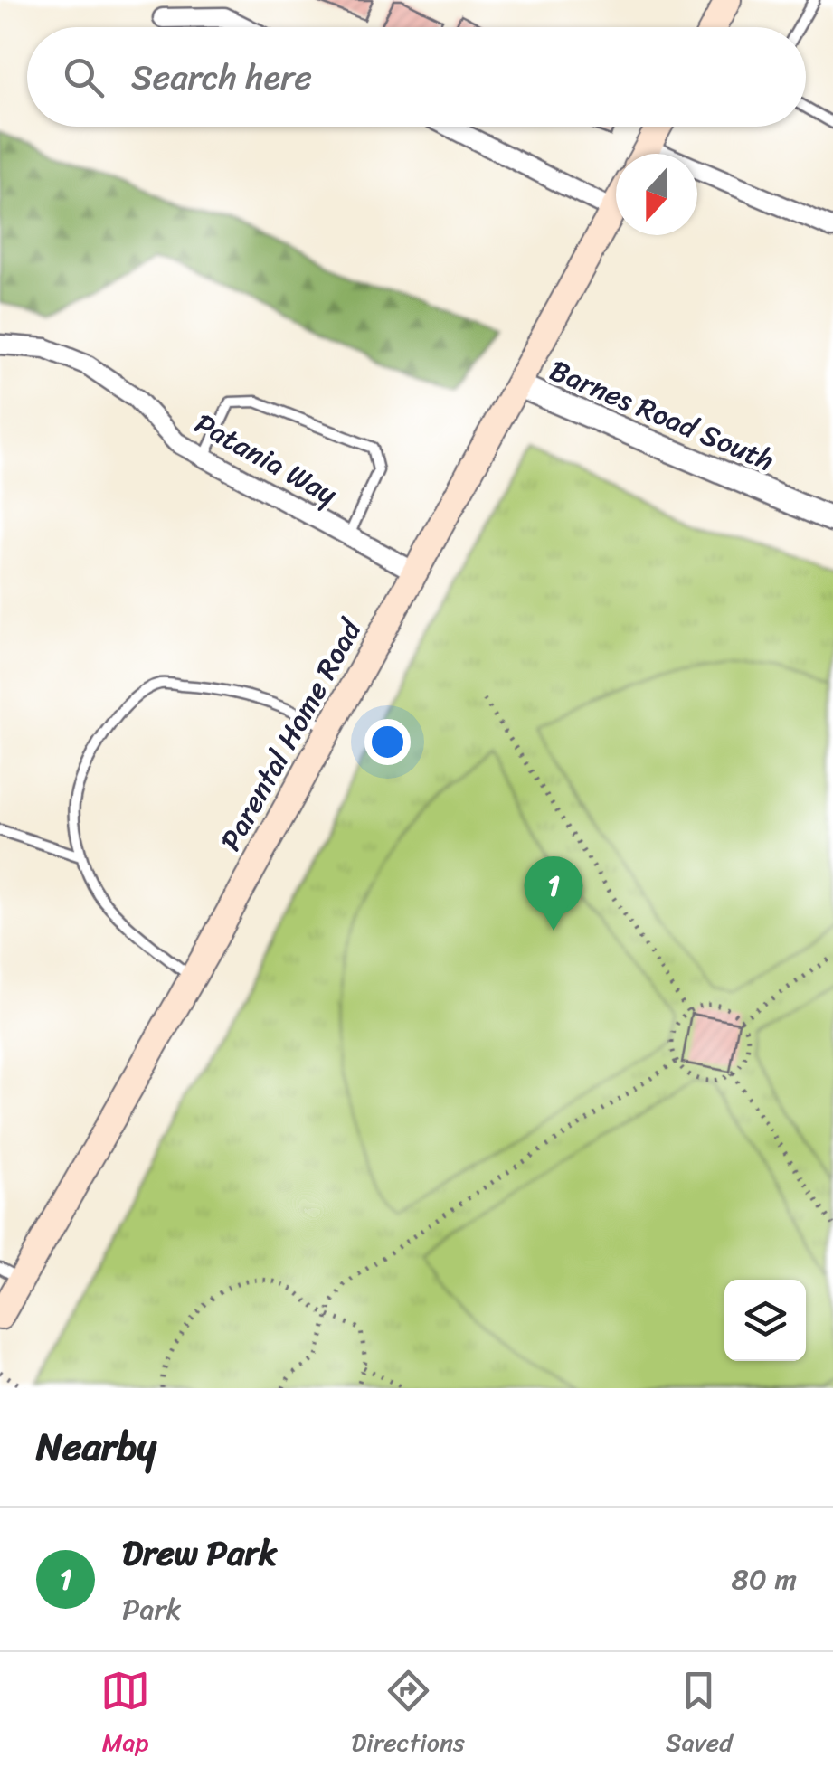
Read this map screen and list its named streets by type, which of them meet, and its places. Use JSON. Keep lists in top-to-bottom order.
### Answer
{
  "streets": {
    "main road": ["Parental Home Road"],
    "street": ["Barnes Road South", "Patania Way"]
  },
  "crossings": [
    ["Barnes Road South", "Parental Home Road"],
    ["Patania Way", "Parental Home Road"]
  ],
  "north": "bottom",
  "page": {
    "search": "Search here",
    "pins": "1",
    "heading": "Nearby",
    "list": [
      {
        "mark": "1",
        "name": "Drew Park",
        "note": "Park",
        "value": "80 m"
      }
    ],
    "nav": ["Map", "Directions", "Saved"]
  }
}
